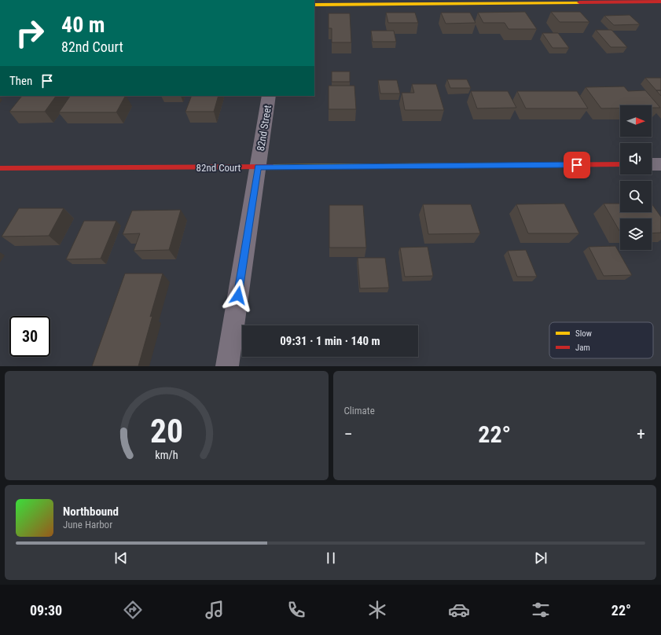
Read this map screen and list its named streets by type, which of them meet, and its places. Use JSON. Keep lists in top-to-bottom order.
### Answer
{
  "streets": {
    "street": ["82nd Street", "82nd Court"]
  },
  "crossings": [
    ["82nd Street", "82nd Court"]
  ],
  "legend": ["Slow", "Jam"],
  "north": "right",
  "page": {
    "turn": ["40 m", "82nd Court"],
    "then": "Then",
    "limit": "30",
    "trip": "09:31 · 1 min · 140 m",
    "tile": "Climate",
    "heat": ["−", "22°", "+"],
    "song": ["Northbound", "June Harbor"],
    "tabs": ["09:30", "22°"],
    "gauge": ["20", "km/h"]
  }
}
